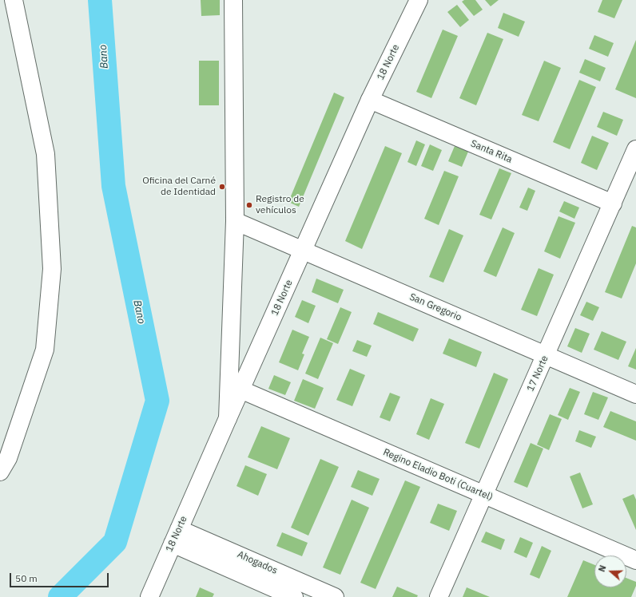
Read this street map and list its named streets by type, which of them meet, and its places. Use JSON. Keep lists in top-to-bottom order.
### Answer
{
  "streets": {
    "street": [
      "18 Norte",
      "Santa Rita",
      "San Gregorio",
      "17 Norte",
      "Regino Eladio Boti (Cuartel)",
      "Ahogados"
    ]
  },
  "crossings": [
    ["18 Norte", "Santa Rita"],
    ["18 Norte", "San Gregorio"],
    ["18 Norte", "Regino Eladio Boti (Cuartel)"],
    ["18 Norte", "Ahogados"],
    ["Santa Rita", "17 Norte"],
    ["San Gregorio", "17 Norte"],
    ["17 Norte", "Regino Eladio Boti (Cuartel)"]
  ],
  "water": ["Bano"],
  "places": ["Oficina del Carné de Identidad", "Registro de vehículos"],
  "scale_bar": "50 m",
  "north": "left"
}
